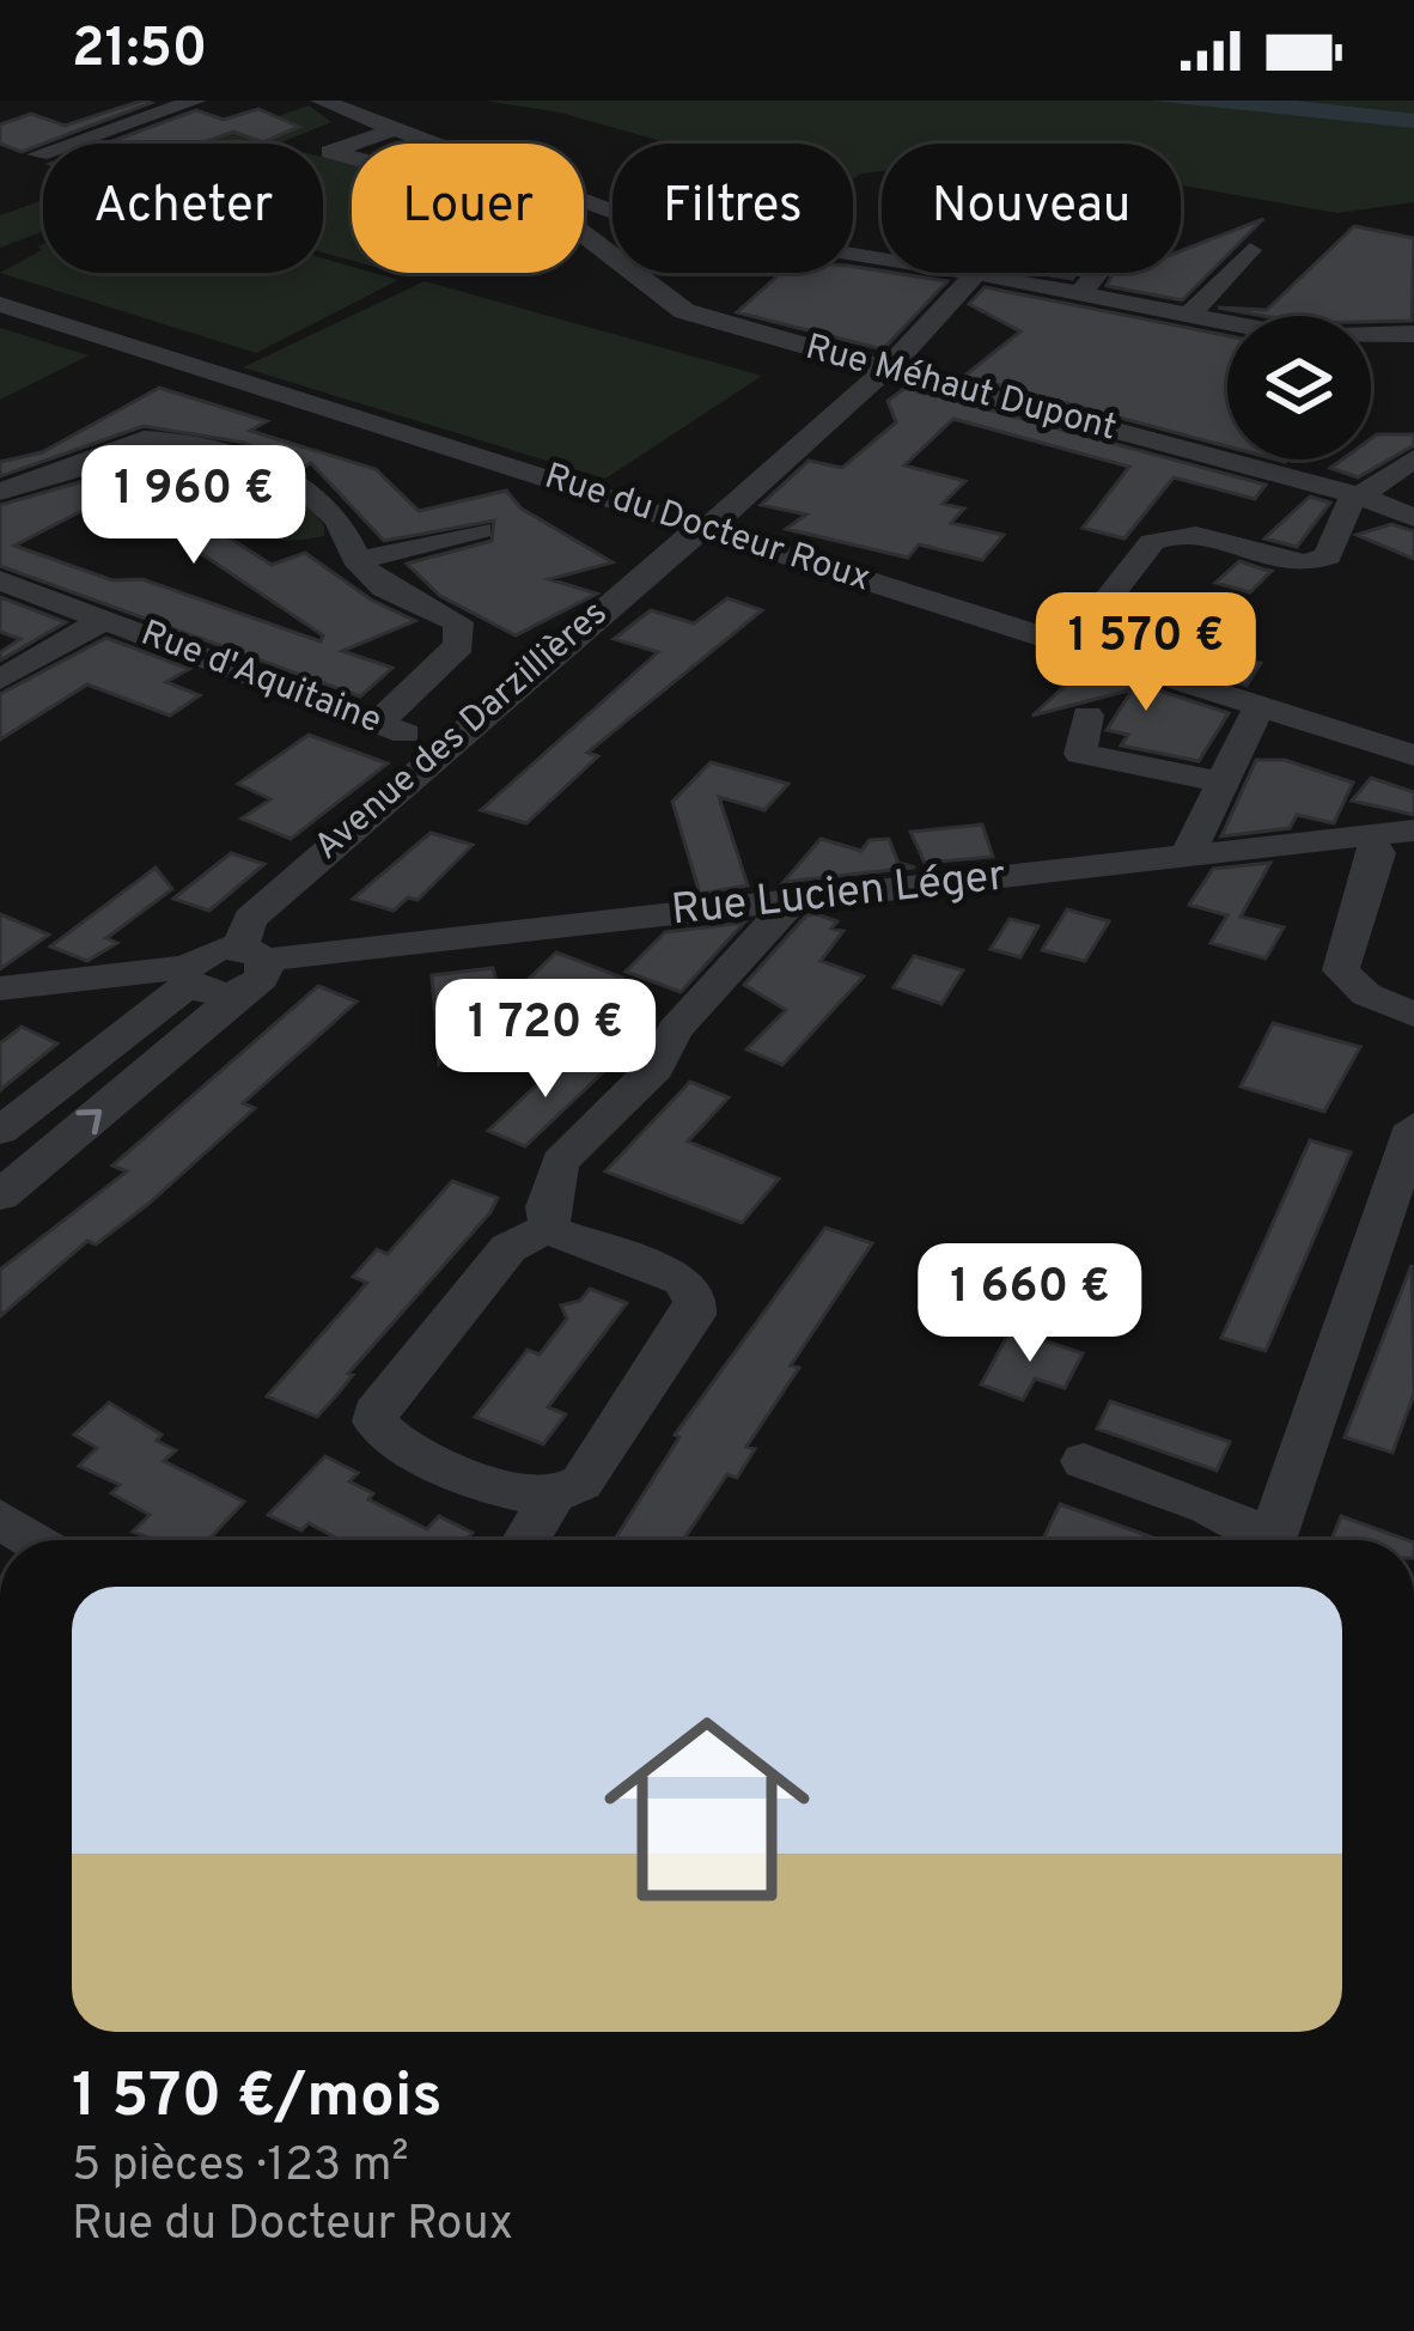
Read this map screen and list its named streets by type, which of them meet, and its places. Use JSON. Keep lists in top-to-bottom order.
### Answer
{
  "streets": {
    "street": [
      "Rue Méhaut Dupont",
      "Rue du Docteur Roux",
      "Rue d'Aquitaine",
      "Avenue des Darzillières",
      "Rue Lucien Léger"
    ]
  },
  "crossings": [
    ["Rue Méhaut Dupont", "Avenue des Darzillières"],
    ["Rue du Docteur Roux", "Avenue des Darzillières"],
    ["Rue d'Aquitaine", "Avenue des Darzillières"],
    ["Avenue des Darzillières", "Rue Lucien Léger"]
  ],
  "page": {
    "status": "21:50",
    "chip": [
      "Acheter",
      "Louer",
      "Filtres",
      "Nouveau"
    ],
    "price": [
      "1 960 €",
      "1 570 €",
      "1 720 €",
      "1 660 €"
    ],
    "list": [
      {
        "name": "1 570 €/mois",
        "note": "5 pièces · 123 m² · Rue du Docteur Roux"
      }
    ]
  }
}
